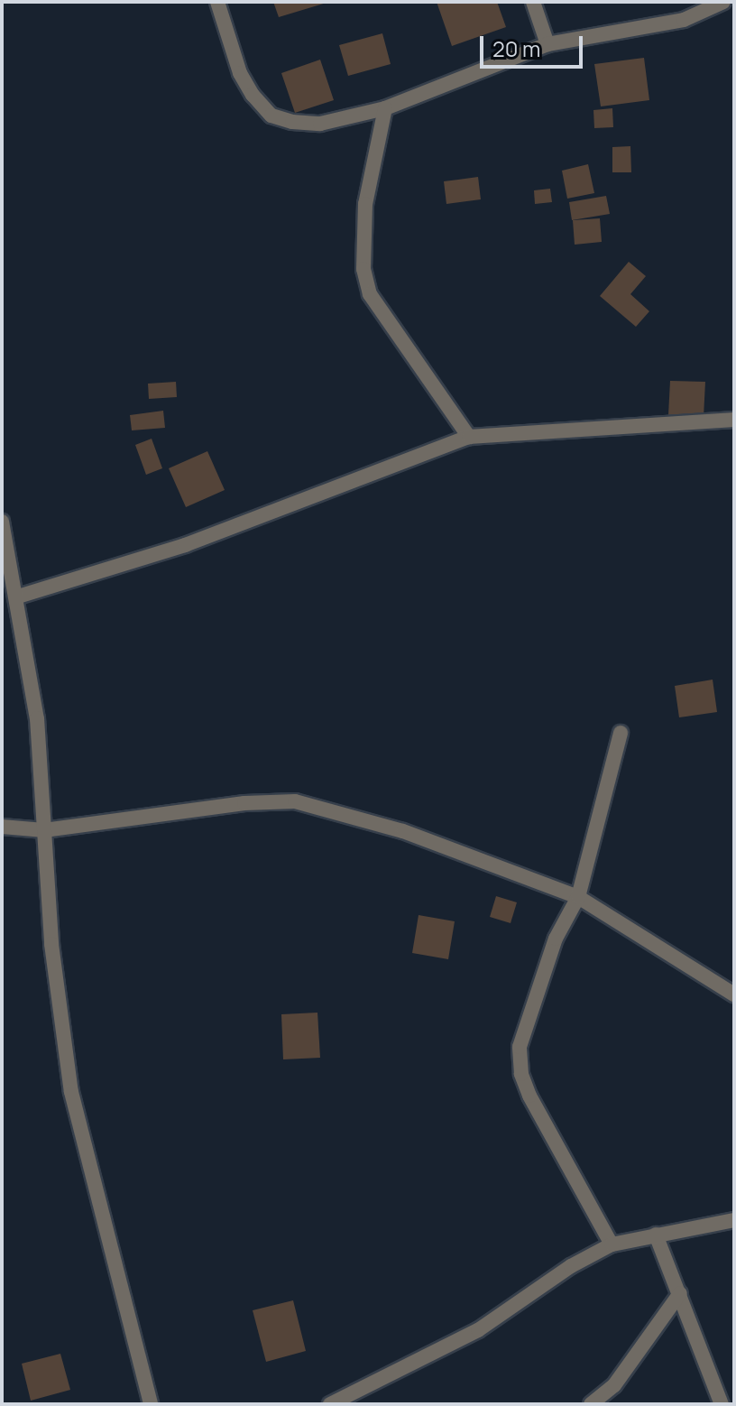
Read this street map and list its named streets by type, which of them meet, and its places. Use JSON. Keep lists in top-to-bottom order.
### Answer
{
  "scale_bar": "20 m"
}
